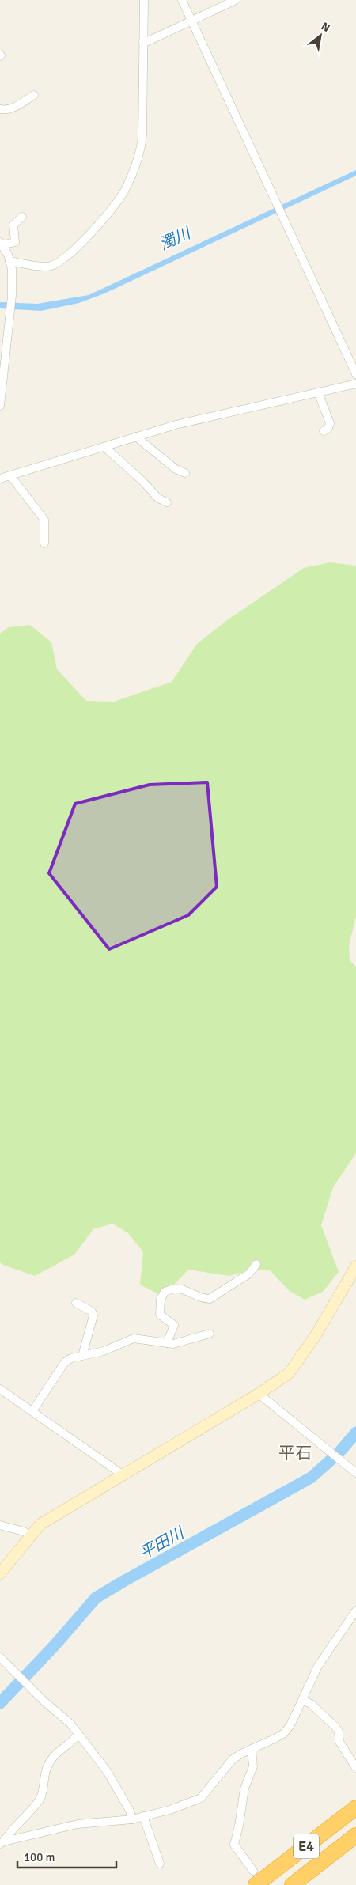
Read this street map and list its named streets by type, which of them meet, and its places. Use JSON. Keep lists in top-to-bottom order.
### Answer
{
  "streets": {
    "highway": ["E4"]
  },
  "districts": ["平石"],
  "water": ["濁川", "平田川"],
  "scale_bar": "100 m",
  "north": "top right"
}
